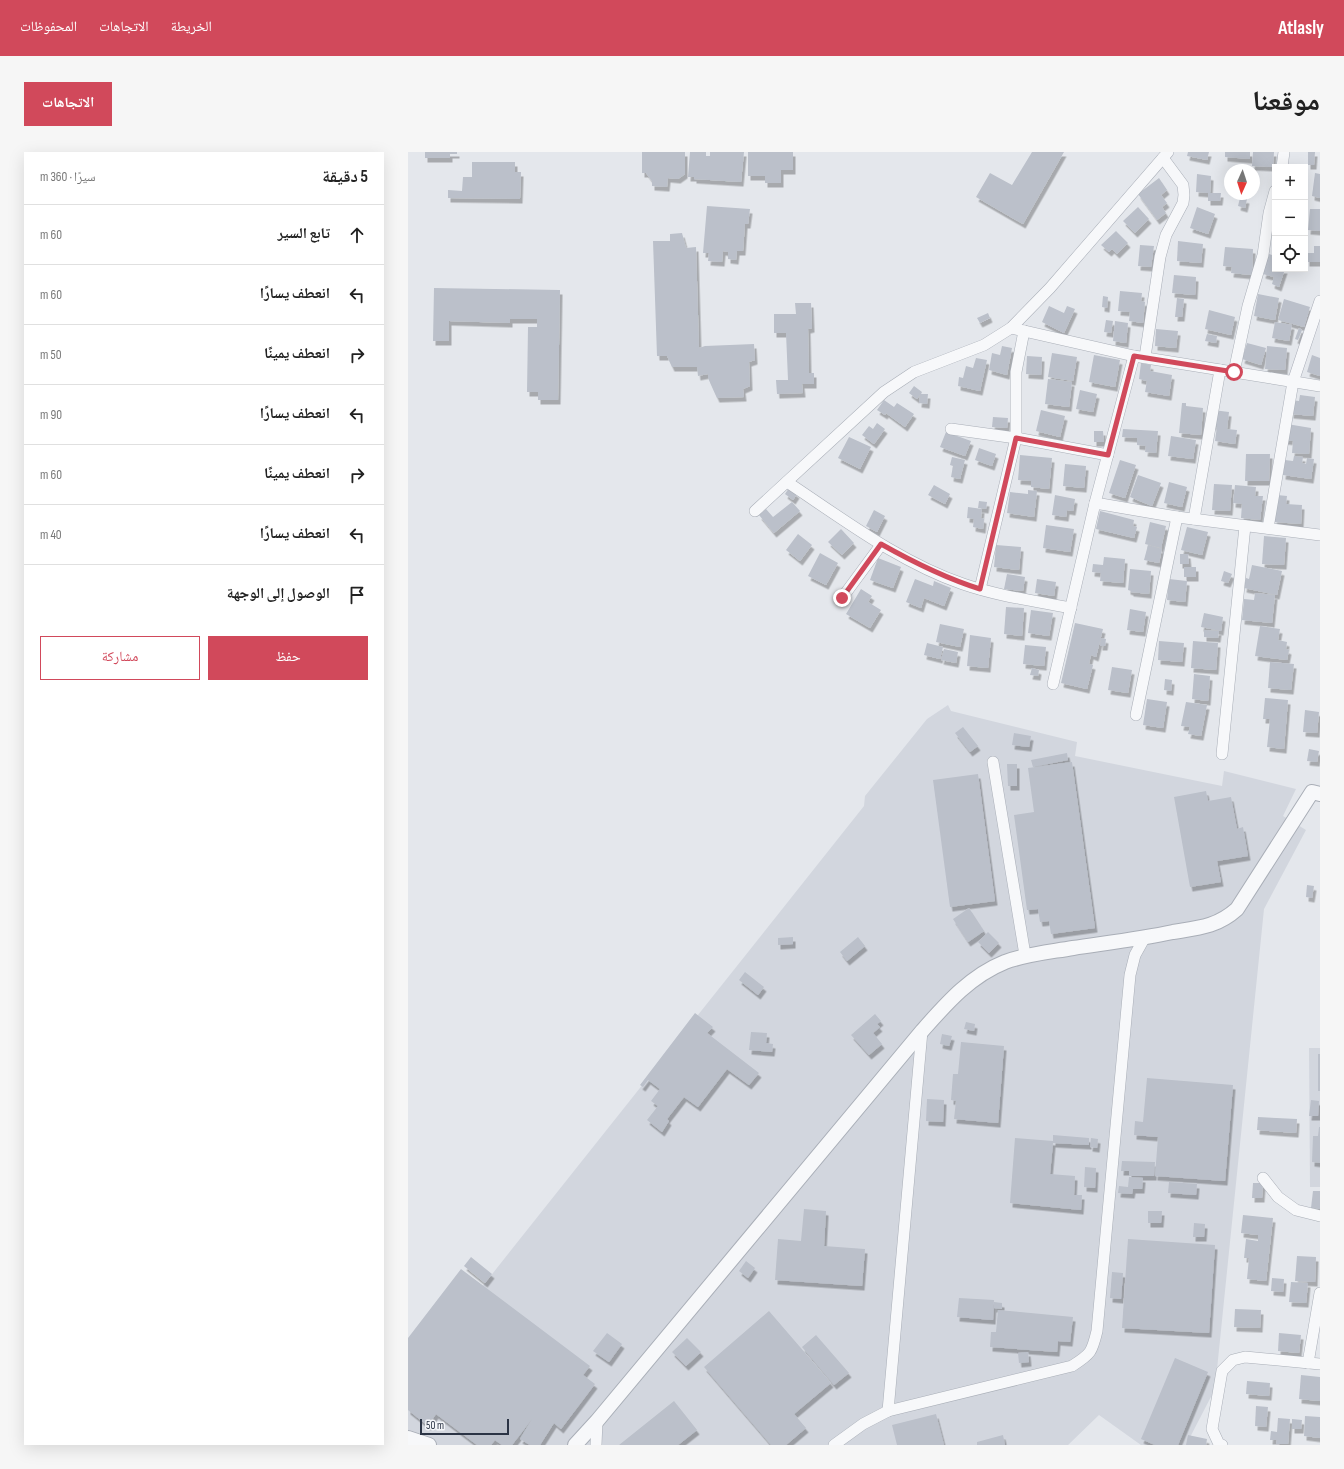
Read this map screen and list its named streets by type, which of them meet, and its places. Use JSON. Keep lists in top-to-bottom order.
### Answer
{
  "scale_bar": "50 m",
  "north": "bottom",
  "page": {
    "header": "Atlasly",
    "nav": ["الخريطة", "الاتجاهات", "المحفوظات"],
    "title": "موقعنا",
    "buttons": [
      "الاتجاهات",
      ["حفظ", "مشاركة"]
    ],
    "heading": ["5 دقيقة", "سيرًا · 360 m"],
    "map_buttons": ["+", "−"],
    "list": [
      ["تابع السير", "60 m"],
      ["انعطف يسارًا", "60 m"],
      ["انعطف يمينًا", "50 m"],
      ["انعطف يسارًا", "90 m"],
      ["انعطف يمينًا", "60 m"],
      ["انعطف يسارًا", "40 m"],
      "الوصول إلى الوجهة"
    ],
    "scale": "50 m"
  }
}
